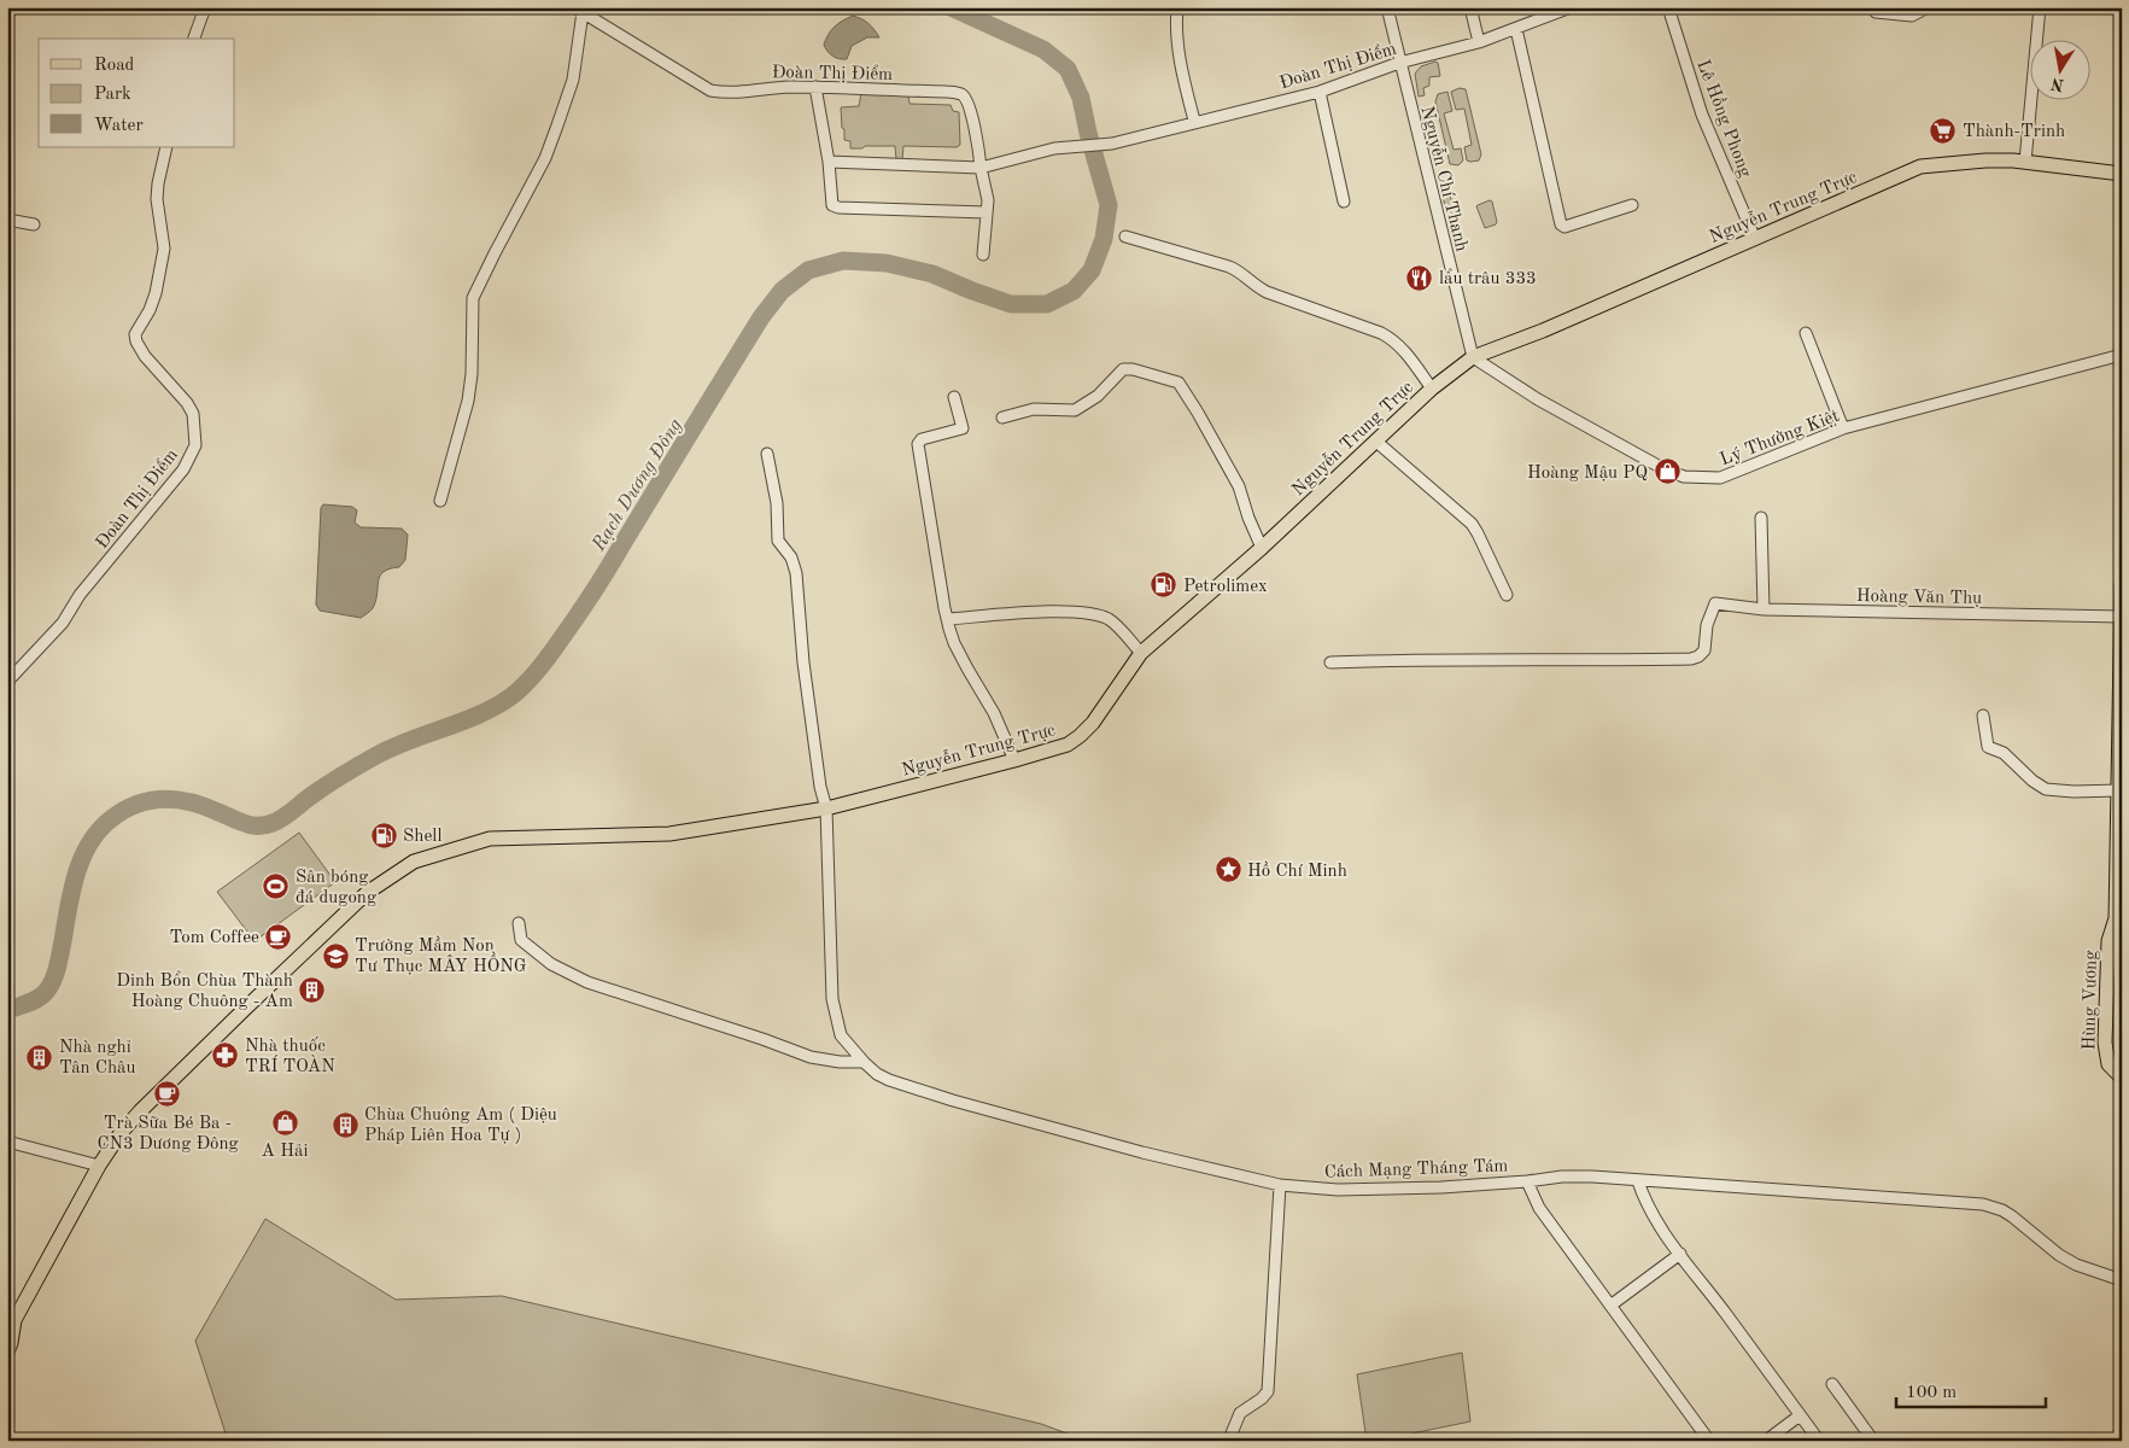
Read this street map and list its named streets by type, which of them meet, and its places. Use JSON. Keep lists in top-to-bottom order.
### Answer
{
  "streets": {
    "main road": ["Nguyễn Trung Trực", "Hùng Vương"],
    "street": [
      "Đoàn Thị Điểm",
      "Lê Hồng Phong",
      "Nguyễn Chí Thanh",
      "Lý Thường Kiệt",
      "Hoàng Văn Thụ",
      "Cách Mạng Tháng Tám"
    ]
  },
  "crossings": [
    ["Đoàn Thị Điểm", "Nguyễn Chí Thanh"],
    ["Lê Hồng Phong", "Nguyễn Trung Trực"],
    ["Nguyễn Chí Thanh", "Nguyễn Trung Trực"],
    ["Nguyễn Chí Thanh", "Lý Thường Kiệt"],
    ["Nguyễn Trung Trực", "Lý Thường Kiệt"],
    ["Nguyễn Trung Trực", "Cách Mạng Tháng Tám"],
    ["Hoàng Văn Thụ", "Hùng Vương"]
  ],
  "water": ["Rạch Dương Đông"],
  "places": {
    "supermarket": ["Thành-Trinh"],
    "restaurant": ["lẩu trâu 333"],
    "shop": ["Hoàng Mậu PQ", "A Hải"],
    "fuel station": ["Petrolimex", "Shell"],
    "place": ["Hồ Chí Minh"],
    "sports": ["Sân bóng đá dugong"],
    "cafe": ["Tom Coffee", "Trà Sữa Bé Ba - CN3 Dương Đông"],
    "school or university": ["Trường Mầm Non Tư Thục MÂY HỒNG"],
    "building": ["Dinh Bổn Chùa Thành Hoàng Chuông - Am", "Nhà nghỉ Tân Châu", "Chùa Chuông Am ( Diệu Pháp Liên Hoa Tự )"],
    "pharmacy": ["Nhà thuốc TRÍ TOÀN"]
  },
  "legend": ["Road", "Park", "Water"],
  "scale_bar": "100 m",
  "north": "bottom"
}
